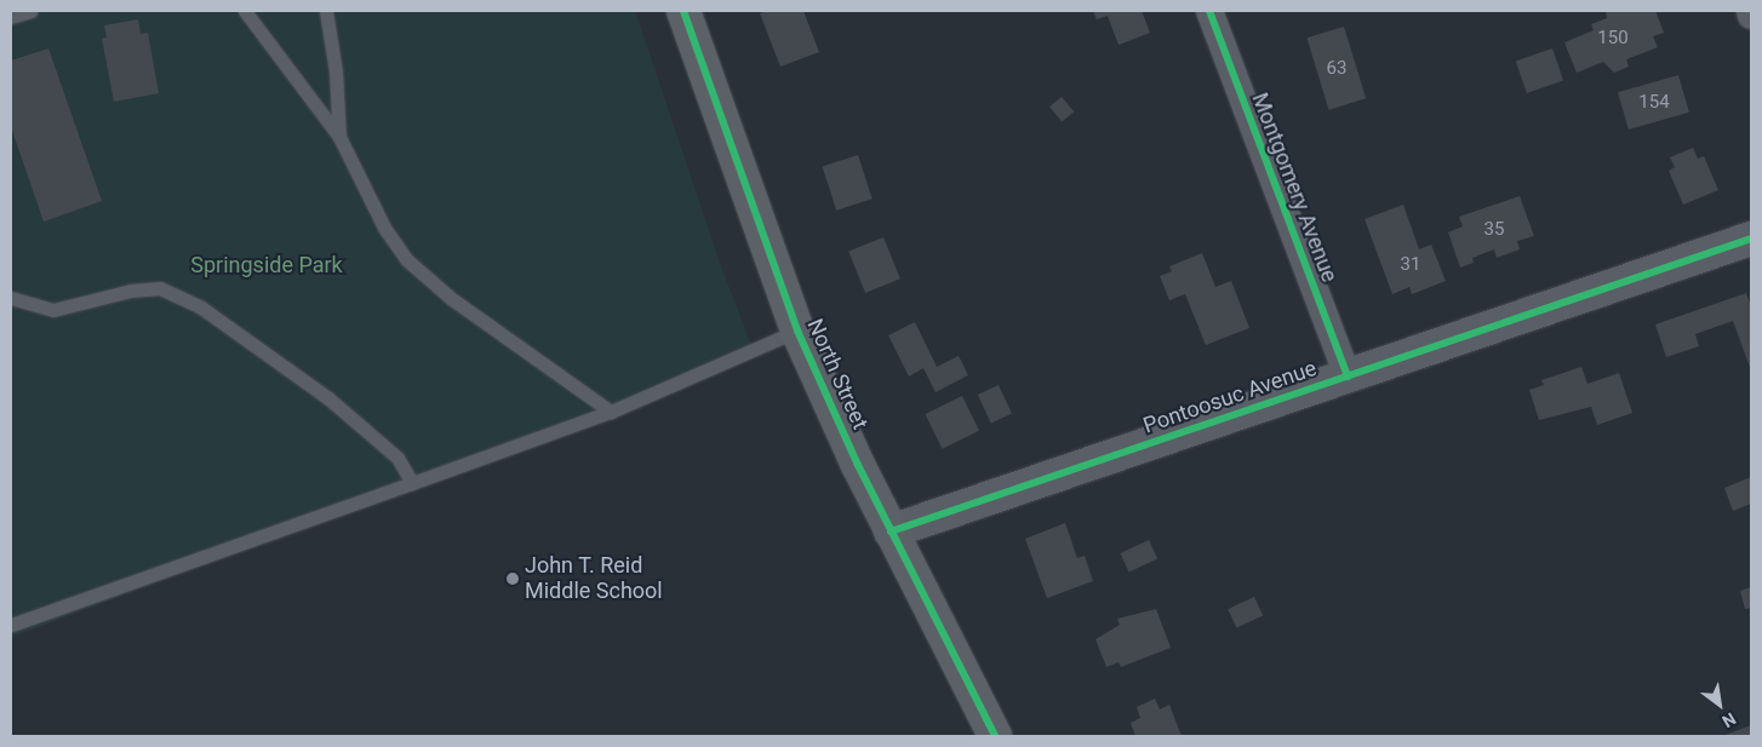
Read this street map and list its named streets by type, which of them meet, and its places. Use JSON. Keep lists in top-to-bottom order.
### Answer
{
  "streets": {
    "main road": ["North Street"],
    "street": ["Montgomery Avenue", "Pontoosuc Avenue"]
  },
  "crossings": [
    ["Montgomery Avenue", "Pontoosuc Avenue"],
    ["North Street", "Pontoosuc Avenue"]
  ],
  "parks": ["Springside Park"],
  "places": ["John T. Reid Middle School"],
  "house_numbers": [
    "150",
    "63",
    "154",
    "35",
    "31"
  ],
  "north": "bottom right"
}
